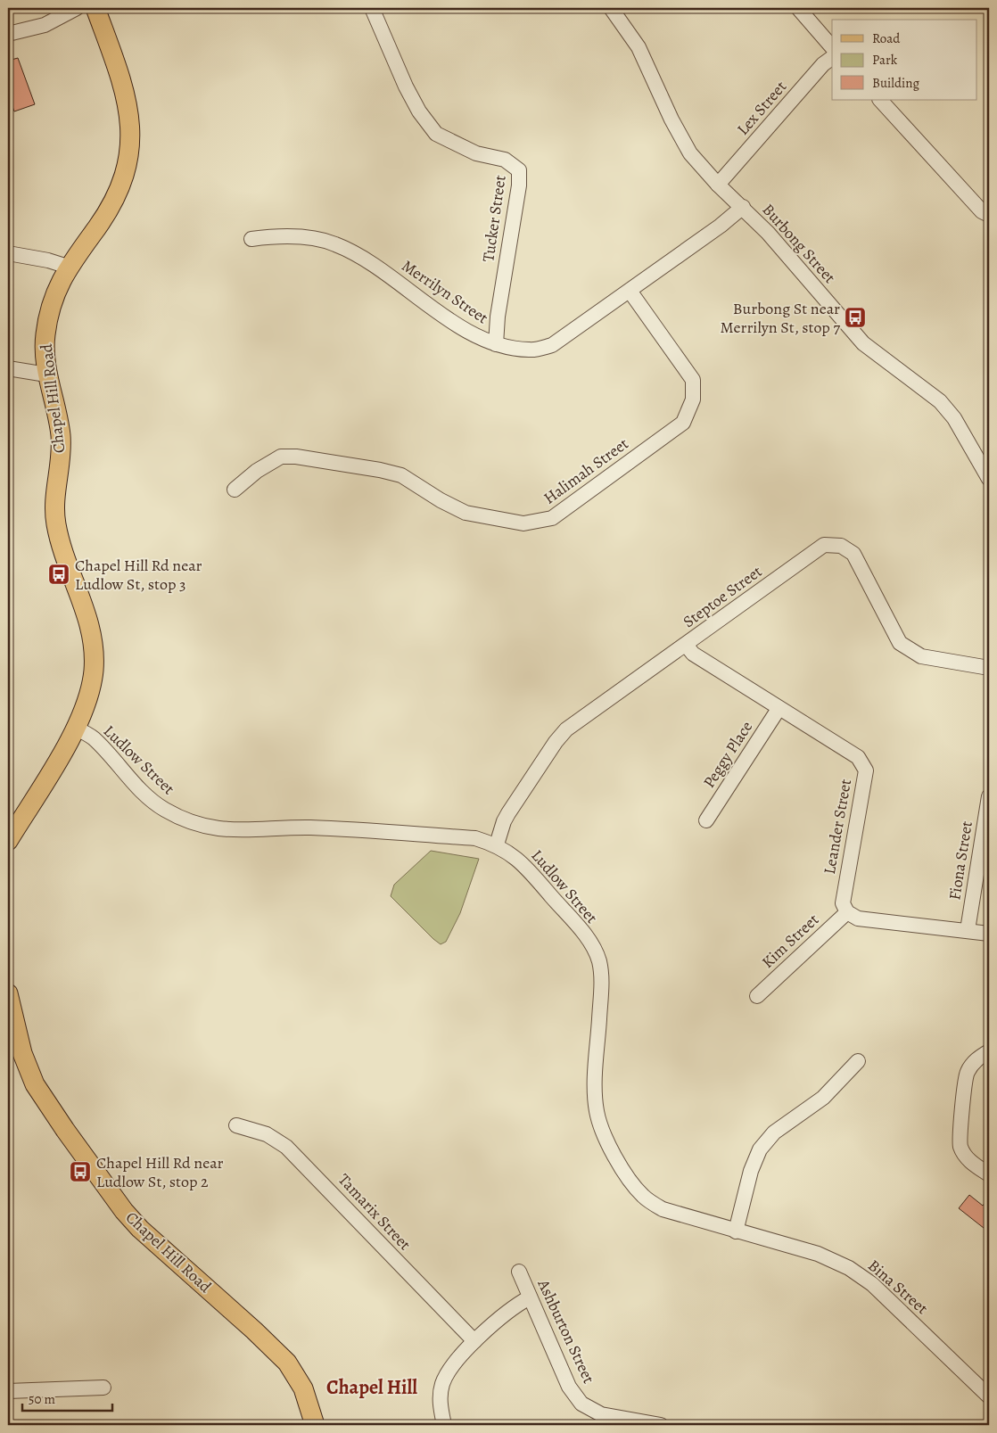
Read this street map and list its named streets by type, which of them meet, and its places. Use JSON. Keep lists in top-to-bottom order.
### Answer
{
  "streets": {
    "main road": ["Chapel Hill Road"],
    "street": [
      "Lex Street",
      "Tucker Street",
      "Burbong Street",
      "Merrilyn Street",
      "Halimah Street",
      "Steptoe Street",
      "Peggy Place",
      "Ludlow Street",
      "Leander Street",
      "Fiona Street",
      "Kim Street",
      "Tamarix Street",
      "Bina Street",
      "Ashburton Street"
    ]
  },
  "crossings": [
    ["Lex Street", "Burbong Street"],
    ["Tucker Street", "Merrilyn Street"],
    ["Burbong Street", "Merrilyn Street"],
    ["Merrilyn Street", "Halimah Street"],
    ["Chapel Hill Road", "Ludlow Street"],
    ["Steptoe Street", "Ludlow Street"],
    ["Steptoe Street", "Leander Street"],
    ["Peggy Place", "Leander Street"],
    ["Ludlow Street", "Bina Street"],
    ["Leander Street", "Kim Street"]
  ],
  "districts": ["Chapel Hill"],
  "places": {
    "bus stop": ["Burbong St near Merrilyn St, stop 7", "Chapel Hill Rd near Ludlow St, stop 3", "Chapel Hill Rd near Ludlow St, stop 2"]
  },
  "legend": ["Road", "Park", "Building"],
  "scale_bar": "50 m"
}
